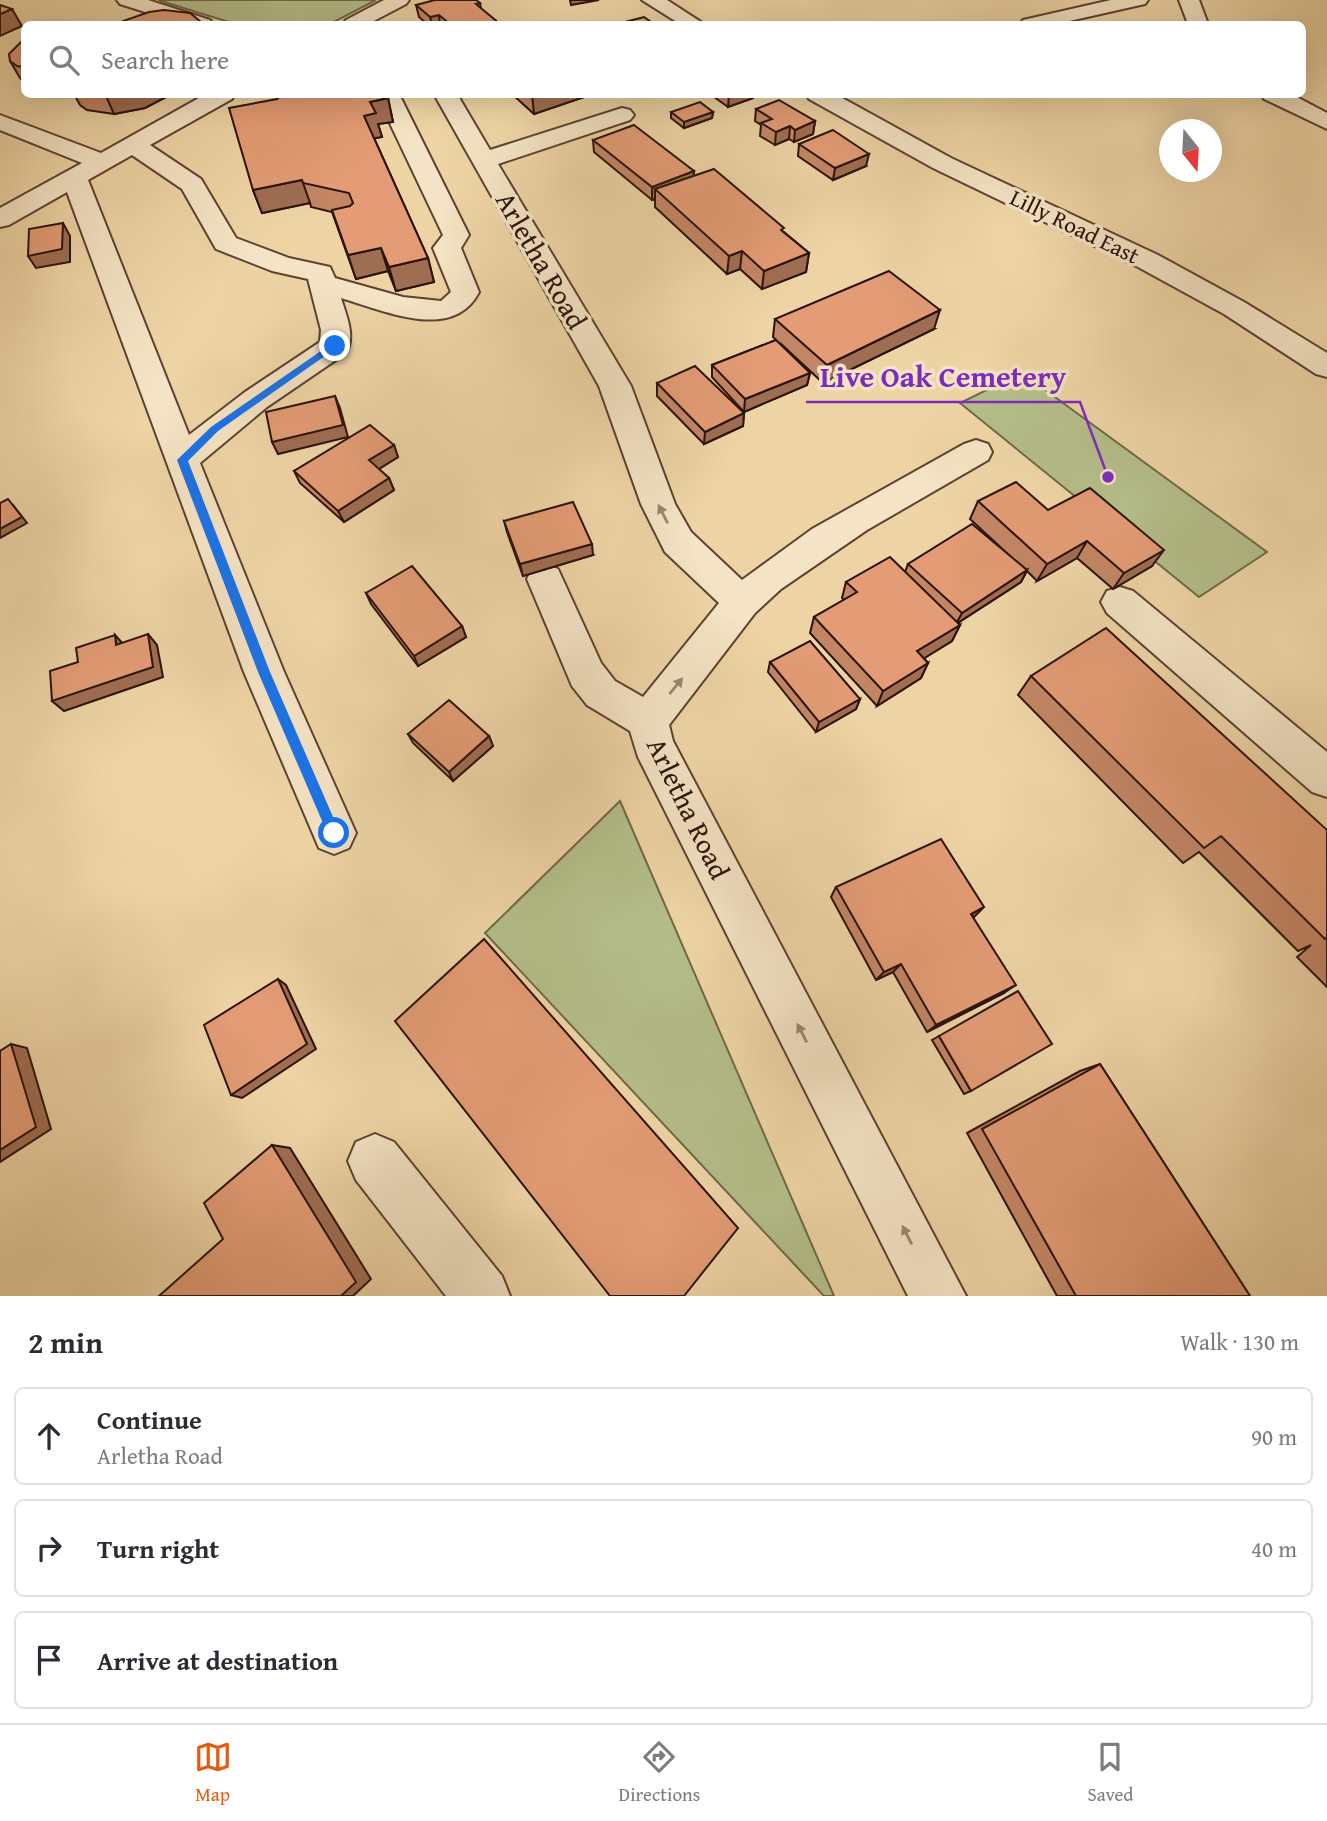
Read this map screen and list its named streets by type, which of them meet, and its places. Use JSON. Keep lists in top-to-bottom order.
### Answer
{
  "streets": {
    "street": ["Lilly Road East", "Arletha Road"]
  },
  "one_way": ["Arletha Road"],
  "places": ["Live Oak Cemetery"],
  "north": "bottom",
  "page": {
    "search": "Search here",
    "heading": ["2 min", "Walk · 130 m"],
    "list": [
      ["Continue", "Arletha Road", "90 m"],
      ["Turn right", "40 m"],
      "Arrive at destination"
    ],
    "nav": ["Map", "Directions", "Saved"]
  }
}
